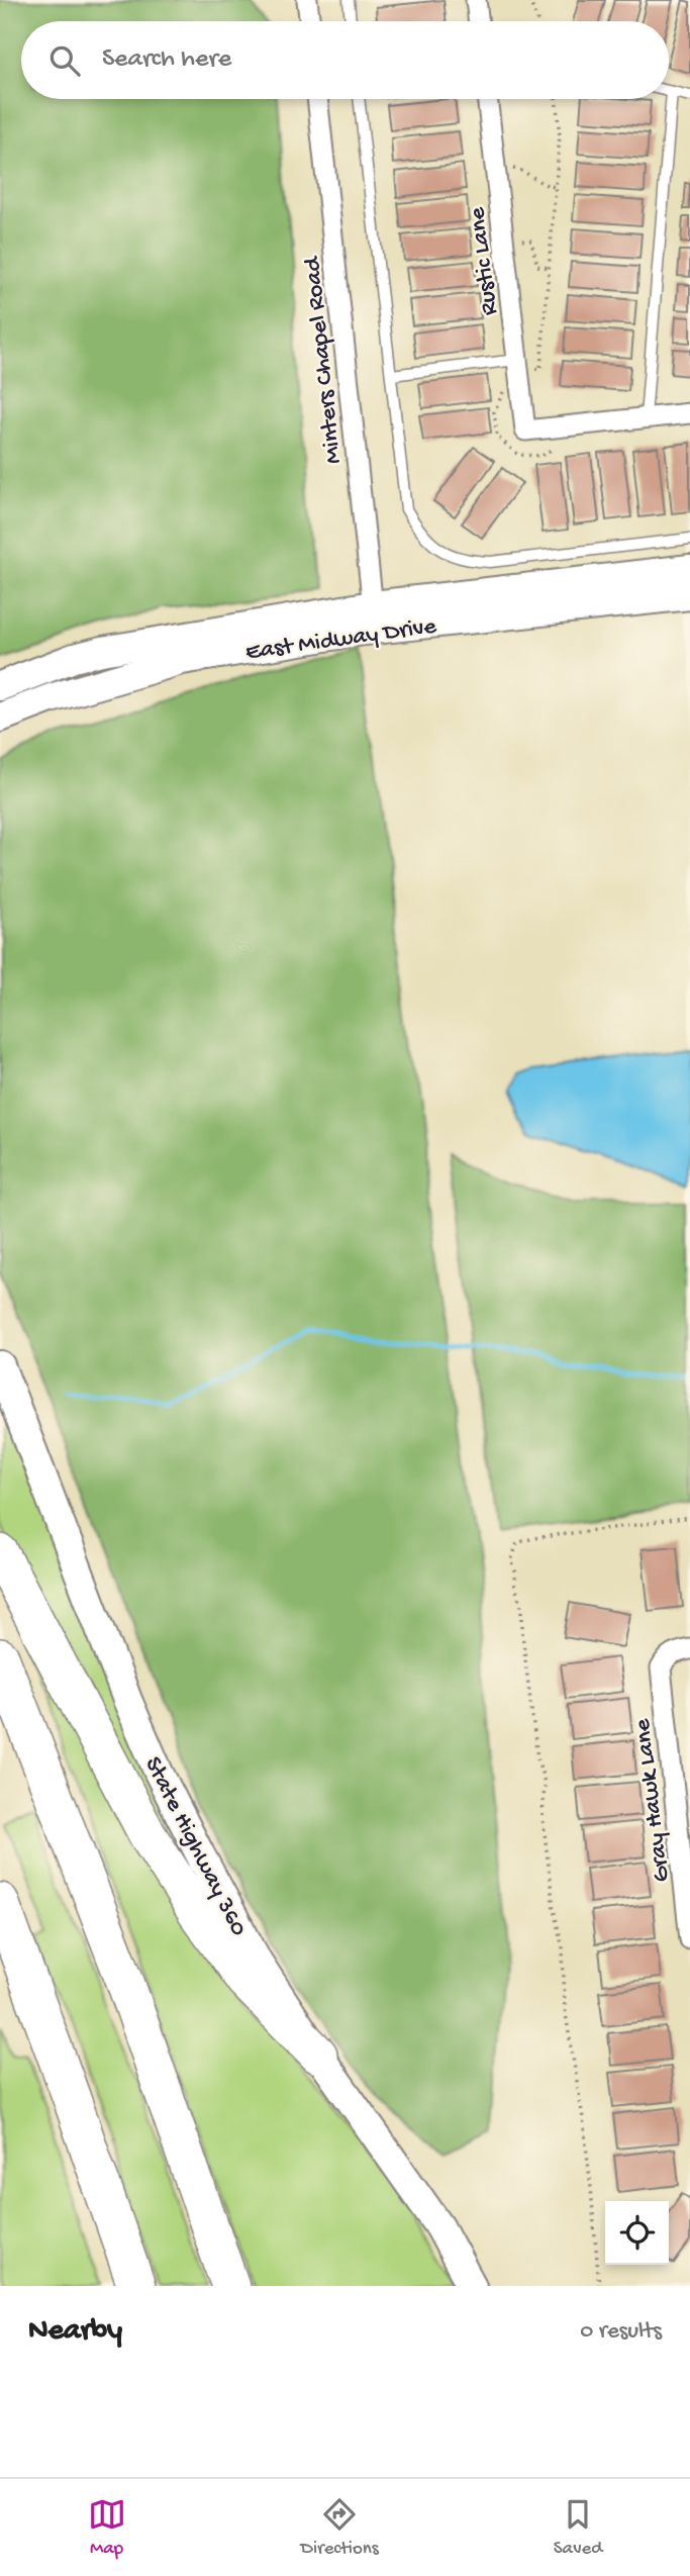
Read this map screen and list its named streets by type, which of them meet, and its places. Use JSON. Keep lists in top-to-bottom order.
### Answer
{
  "streets": {
    "main road": ["East Midway Drive", "State Highway 360"],
    "street": ["Rustic Lane", "Minters Chapel Road", "Gray Hawk Lane"]
  },
  "crossings": [
    ["Minters Chapel Road", "East Midway Drive"]
  ],
  "page": {
    "search": "Search here",
    "heading": ["Nearby", "0 results"],
    "nav": ["Map", "Directions", "Saved"]
  }
}
